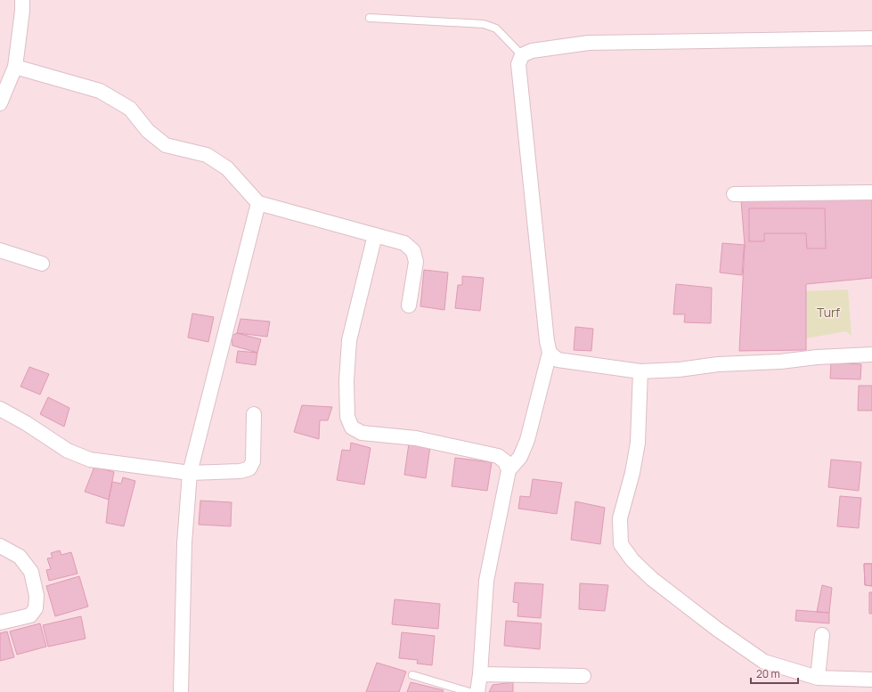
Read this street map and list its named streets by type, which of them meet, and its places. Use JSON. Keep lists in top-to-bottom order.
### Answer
{
  "parks": ["Turf"],
  "scale_bar": "20 m"
}
